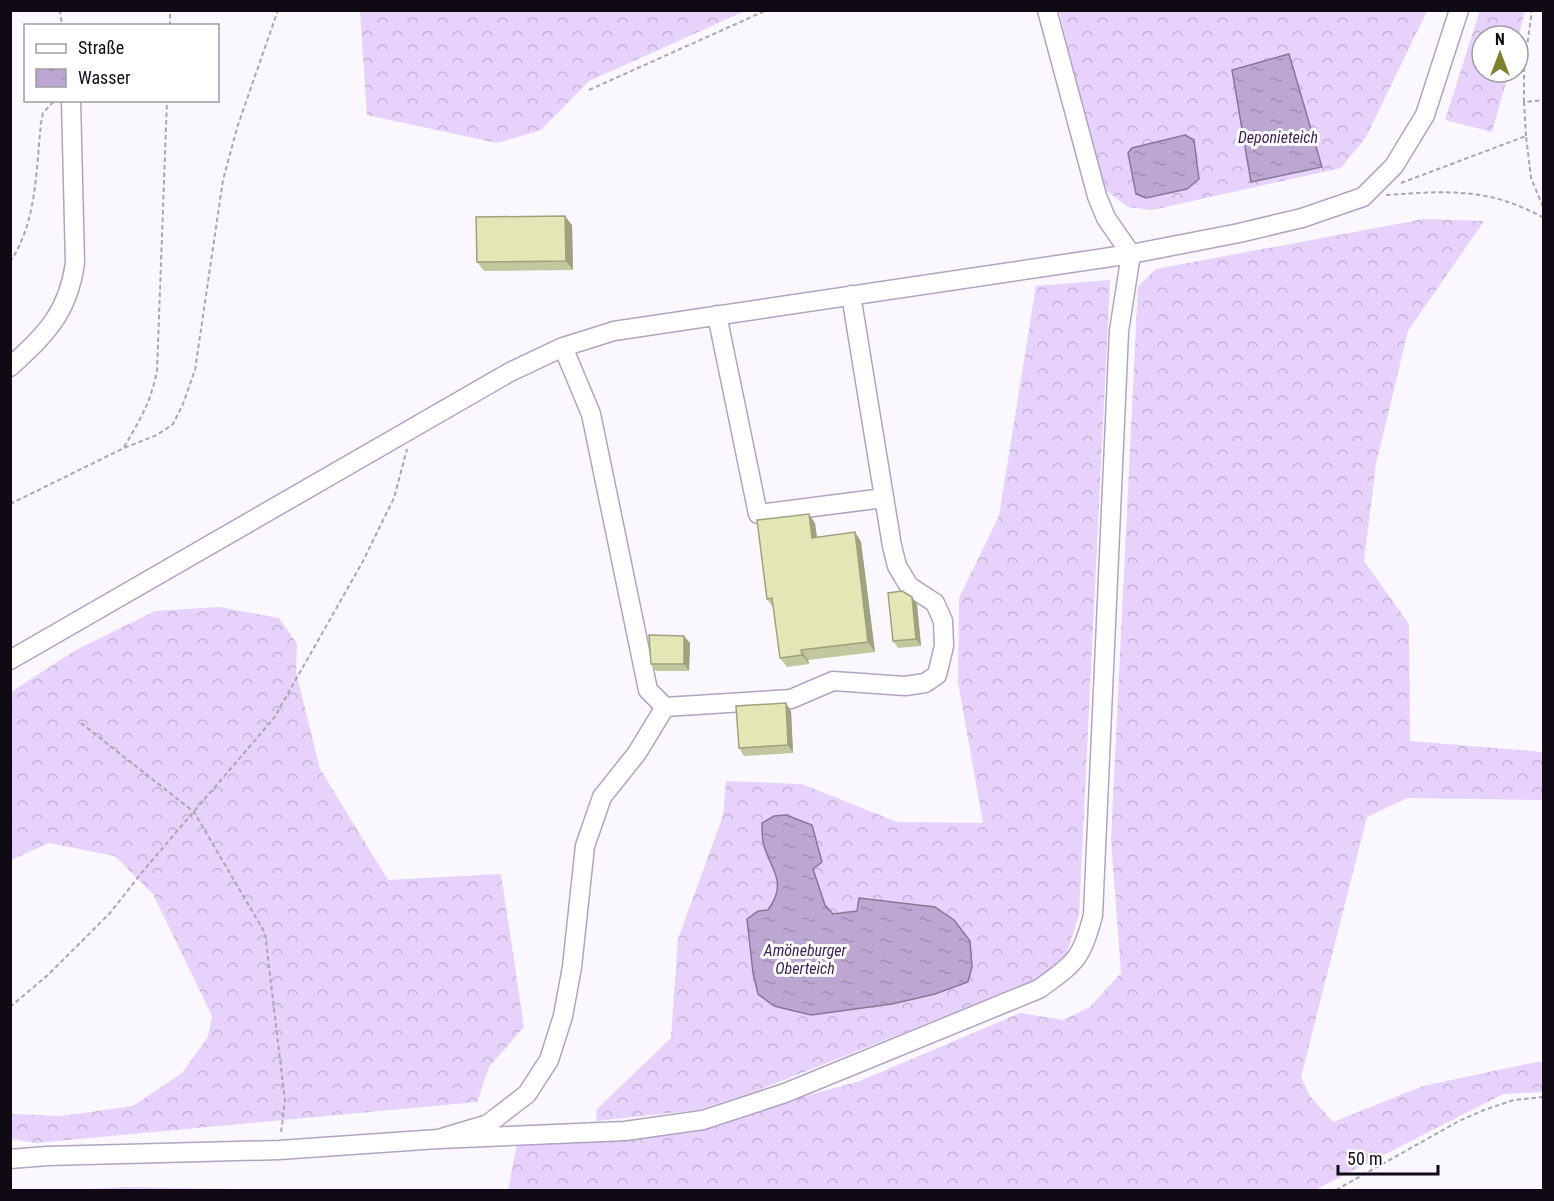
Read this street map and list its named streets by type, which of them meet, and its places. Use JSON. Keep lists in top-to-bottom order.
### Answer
{
  "water": ["Deponieteich", "Amöneburger Oberteich"],
  "legend": ["Straße", "Wasser"],
  "scale_bar": "50 m",
  "north": "top"
}
